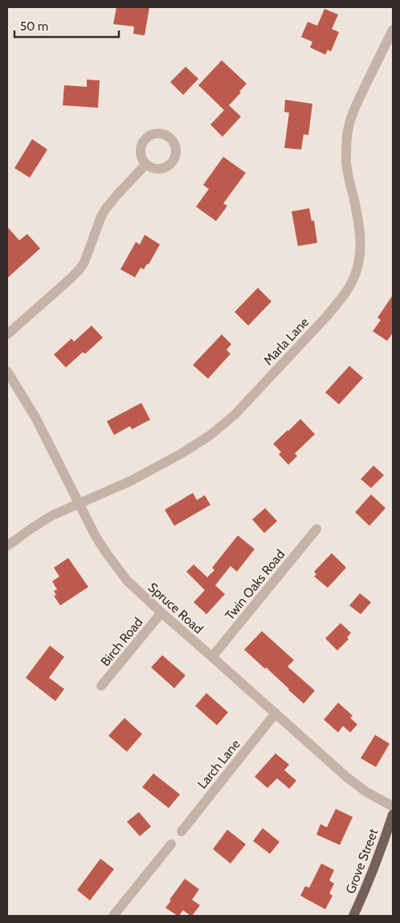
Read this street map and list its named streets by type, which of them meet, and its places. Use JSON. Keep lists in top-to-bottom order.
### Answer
{
  "streets": {
    "main road": ["Grove Street"],
    "street": [
      "Marla Lane",
      "Twin Oaks Road",
      "Spruce Road",
      "Birch Road",
      "Larch Lane"
    ]
  },
  "crossings": [
    ["Marla Lane", "Spruce Road"],
    ["Twin Oaks Road", "Spruce Road"],
    ["Spruce Road", "Birch Road"],
    ["Spruce Road", "Larch Lane"]
  ],
  "scale_bar": "50 m"
}
